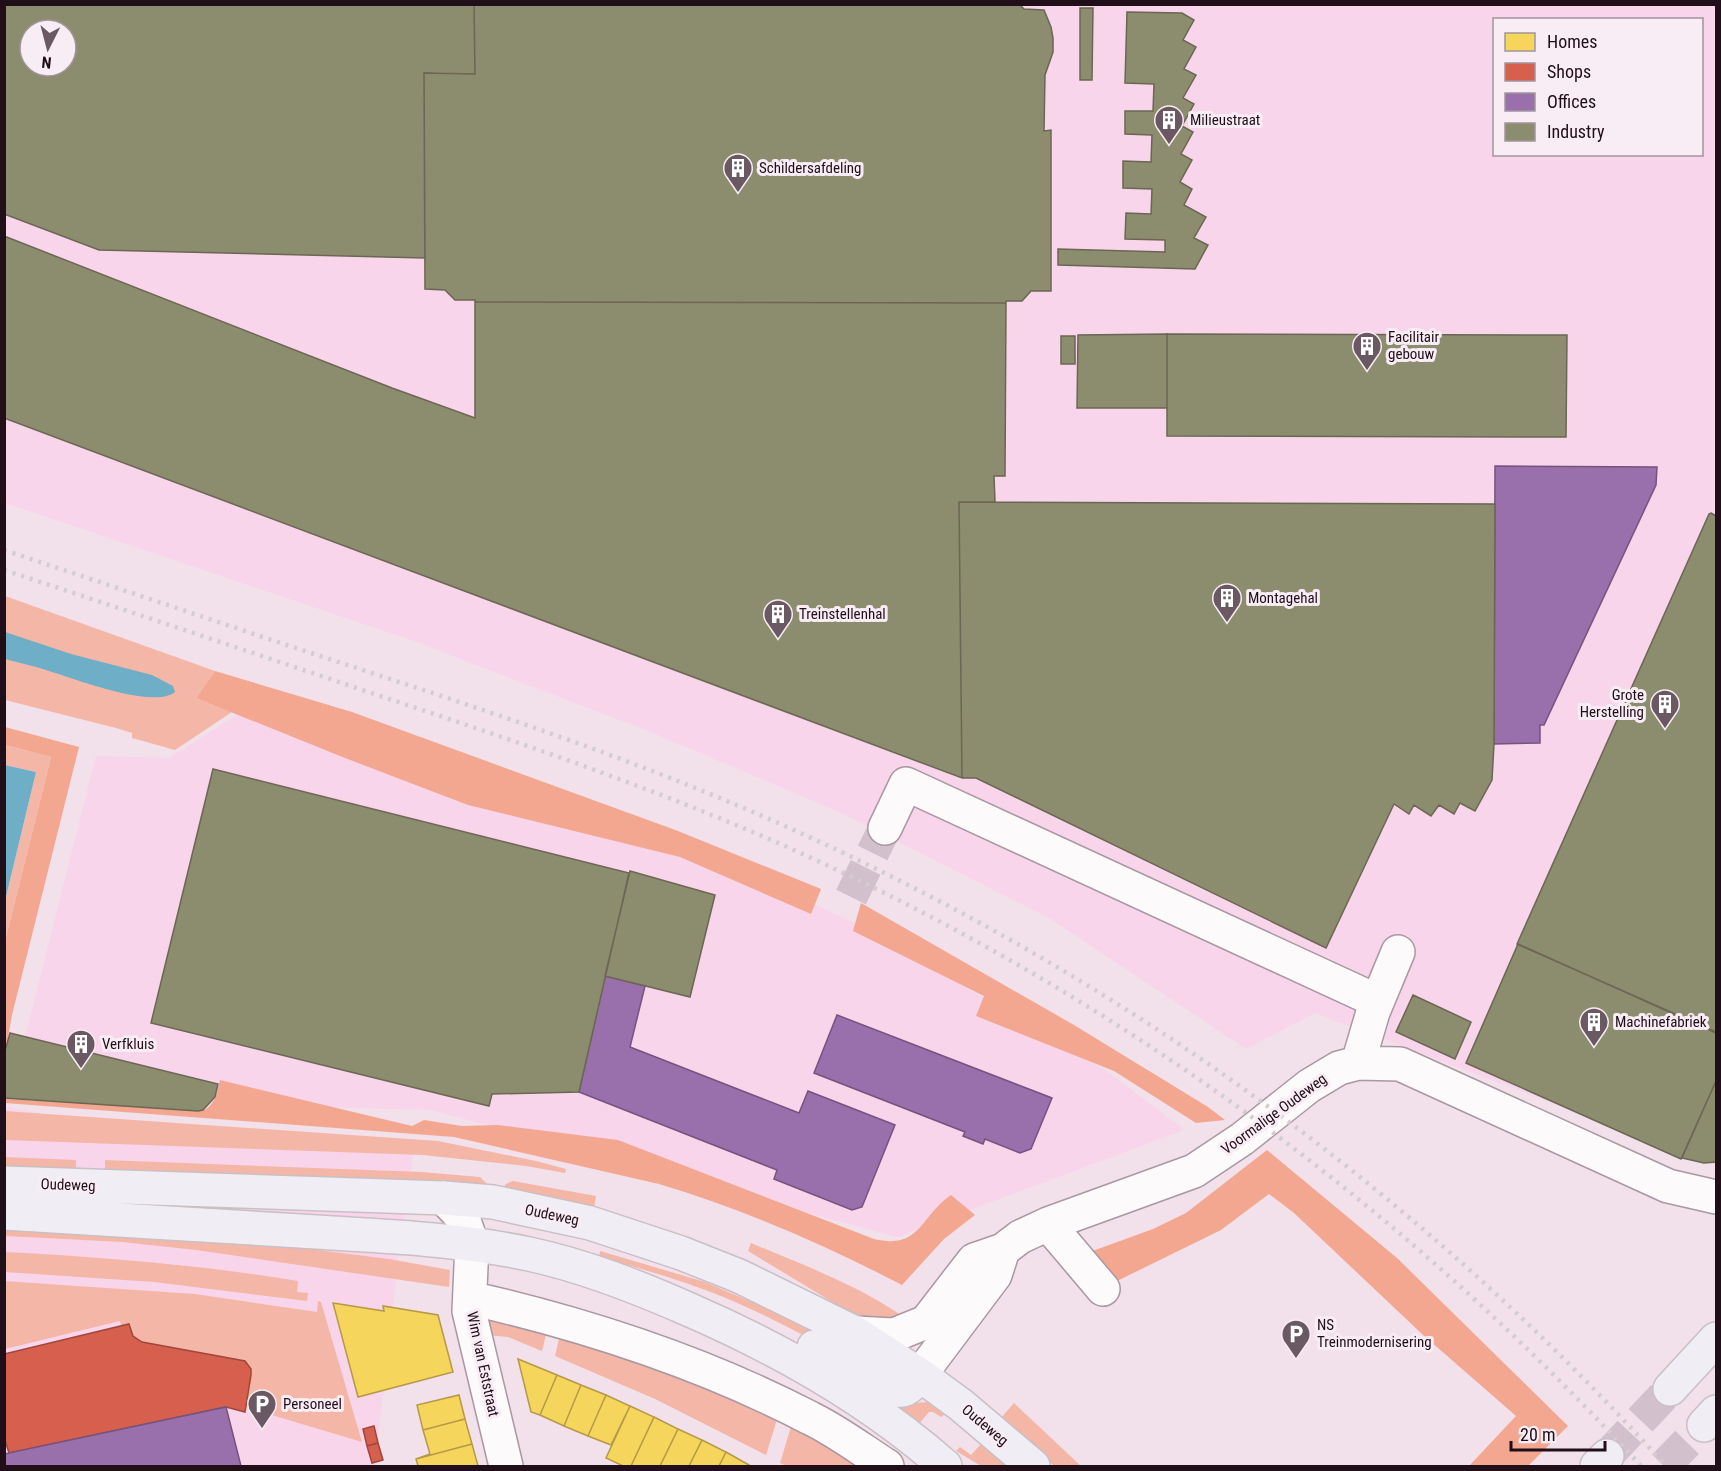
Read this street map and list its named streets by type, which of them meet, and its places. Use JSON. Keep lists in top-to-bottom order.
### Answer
{
  "streets": {
    "main road": ["Oudeweg"],
    "street": ["Voormalige Oudeweg", "Wim van Eststraat"]
  },
  "crossings": [
    ["Voormalige Oudeweg", "Oudeweg"],
    ["Oudeweg", "Wim van Eststraat"]
  ],
  "places": {
    "building": [
      "Milieustraat",
      "Schildersafdeling",
      "Facilitair gebouw",
      "Montagehal",
      "Treinstellenhal",
      "Grote Herstelling",
      "Machinefabriek",
      "Verfkluis"
    ],
    "parking": ["NS Treinmodernisering", "Personeel"]
  },
  "legend": [
    "Homes",
    "Shops",
    "Offices",
    "Industry"
  ],
  "scale_bar": "20 m",
  "north": "bottom"
}
